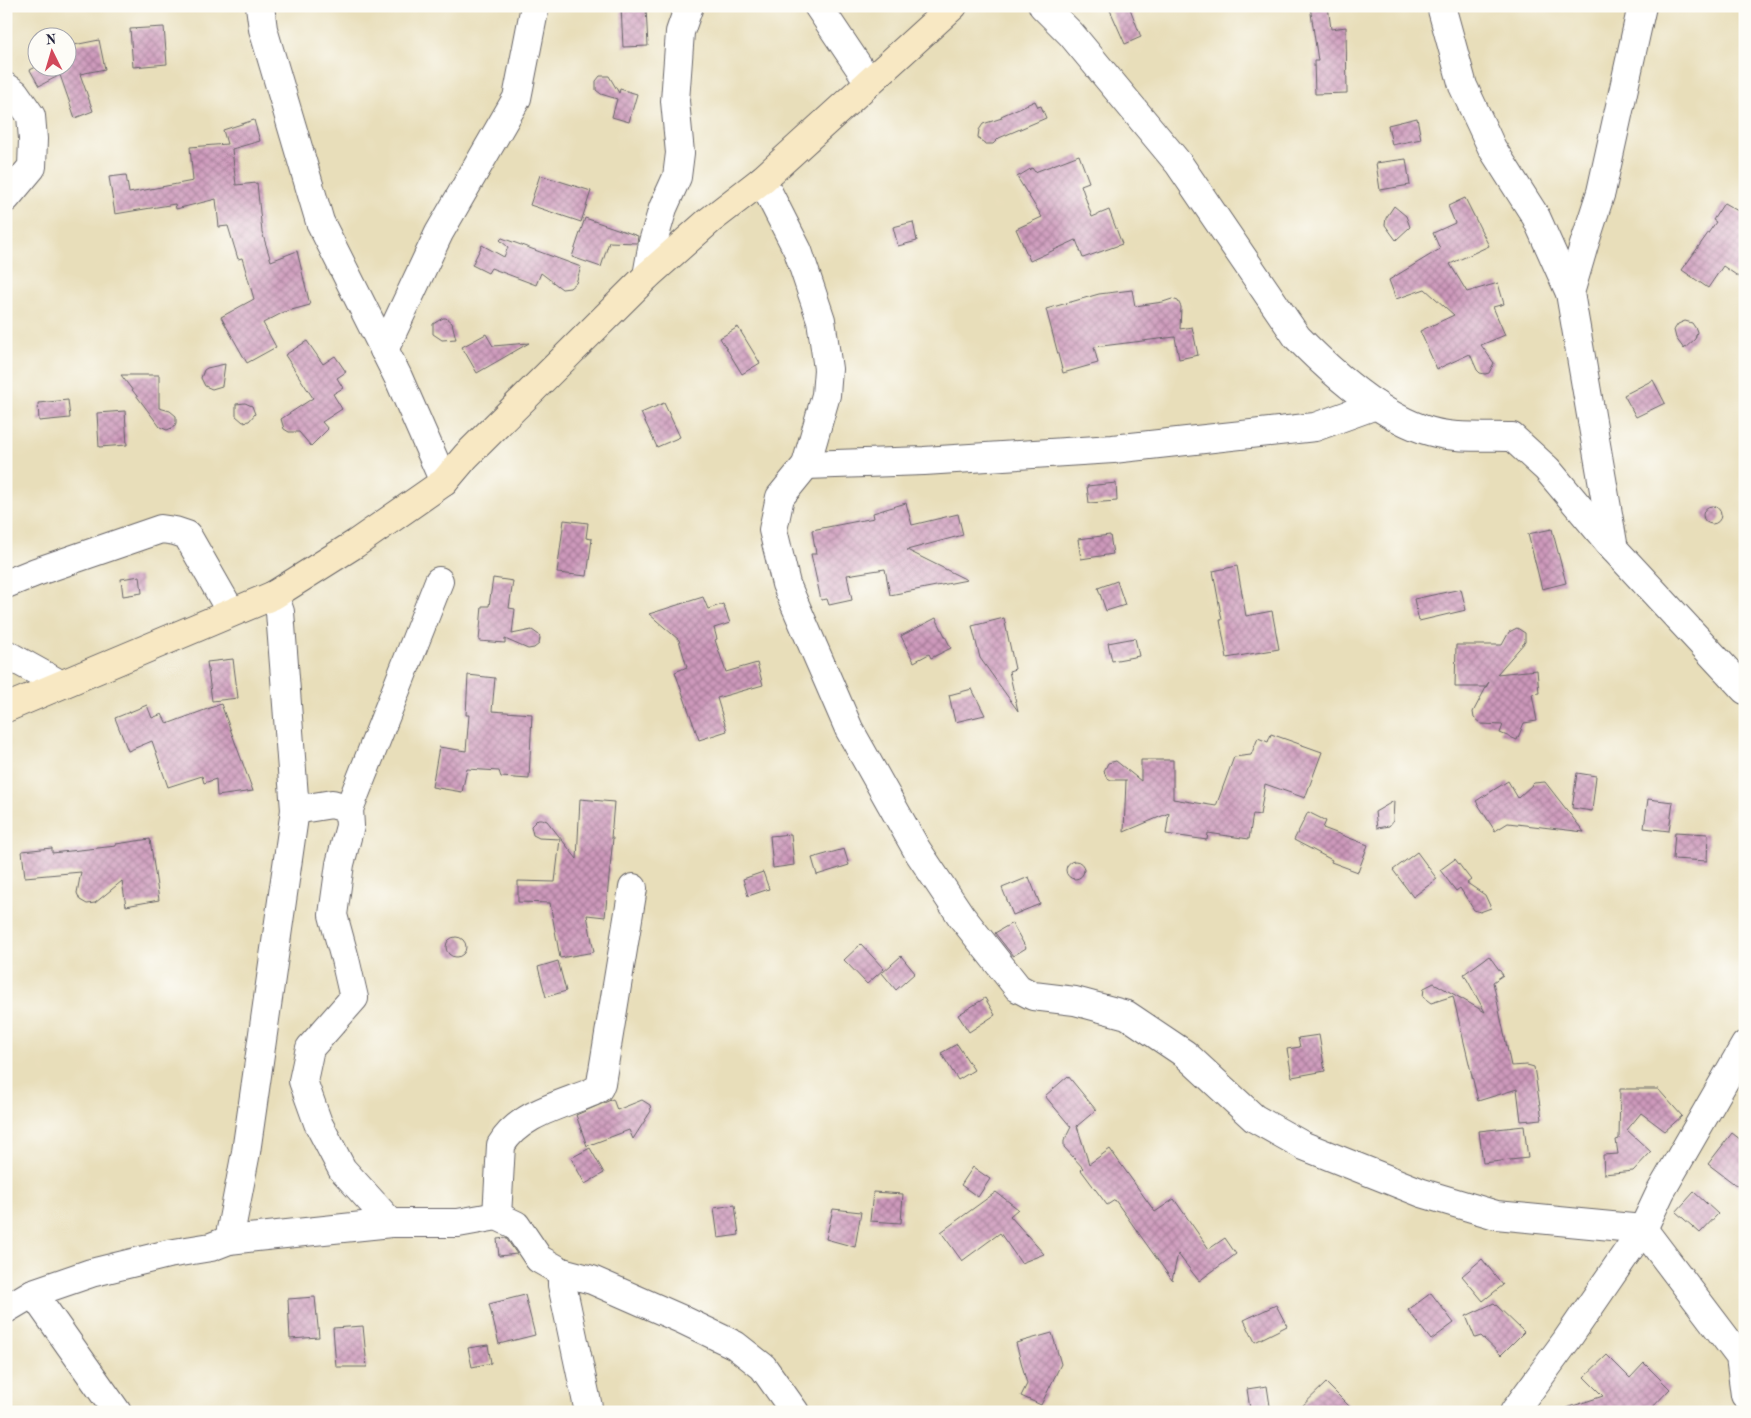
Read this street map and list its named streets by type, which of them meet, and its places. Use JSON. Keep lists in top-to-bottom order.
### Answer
{
  "north": "top"
}
